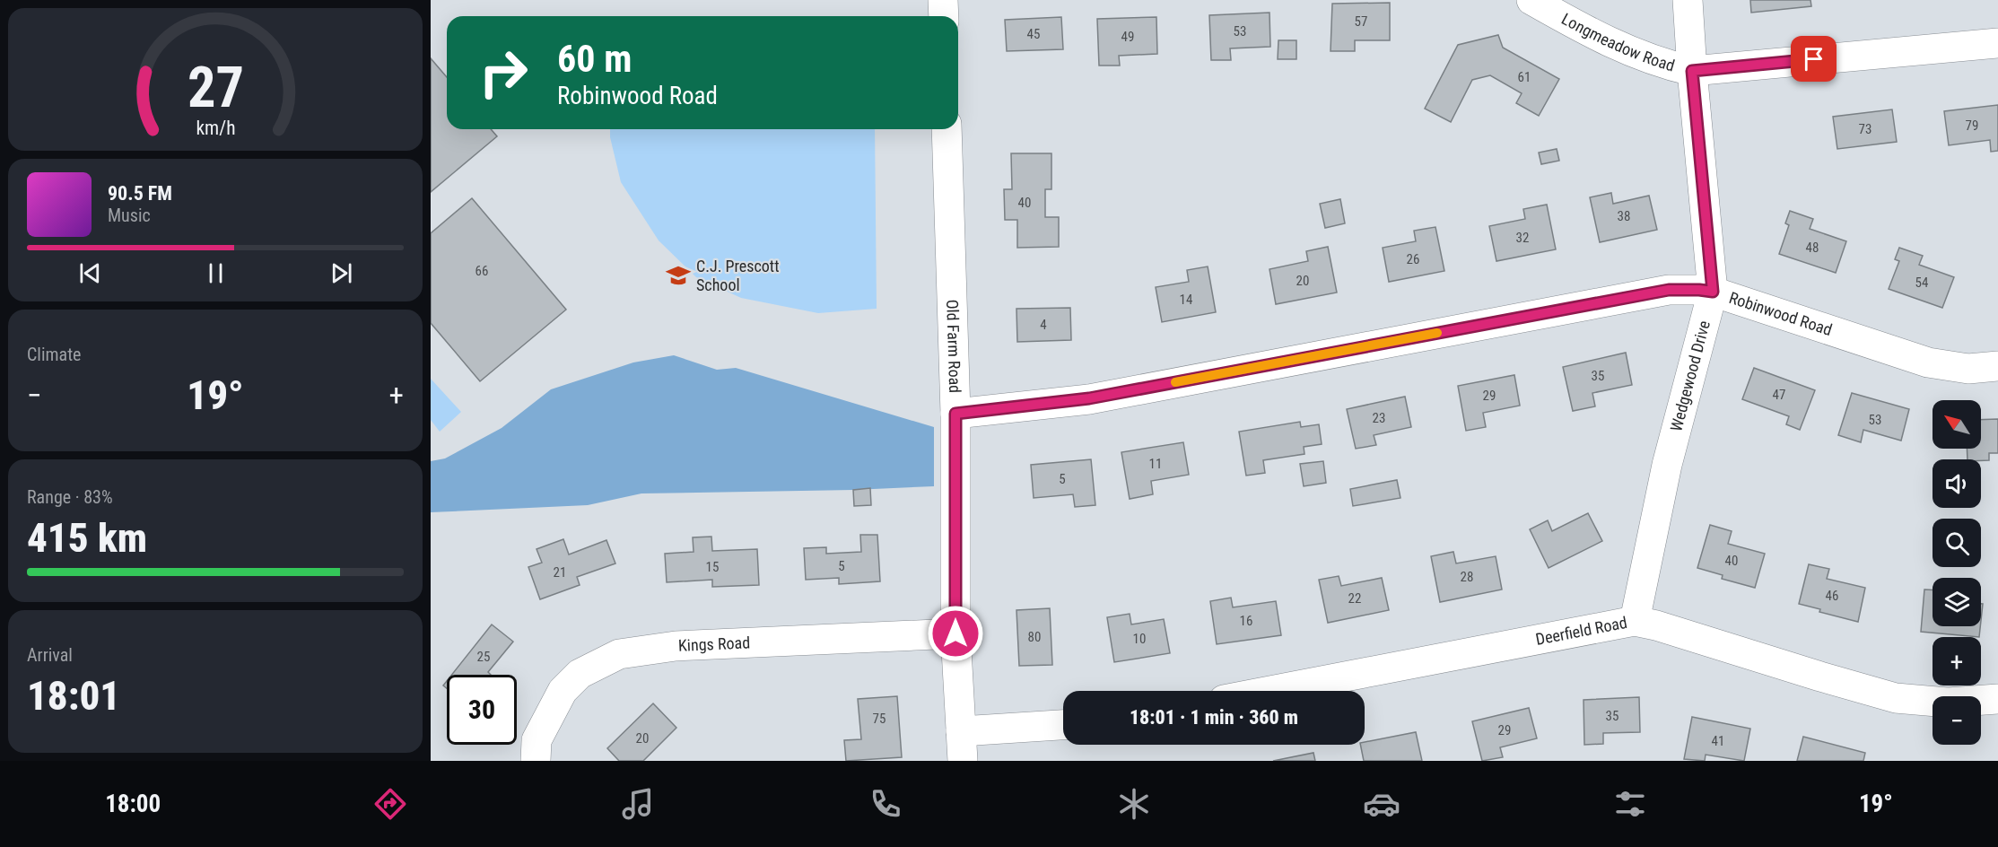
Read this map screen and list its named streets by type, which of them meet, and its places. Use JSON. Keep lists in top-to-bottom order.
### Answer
{
  "streets": {
    "street": [
      "Longmeadow Road",
      "Robinwood Road",
      "Old Farm Road",
      "Wedgewood Drive",
      "Deerfield Road",
      "Kings Road"
    ]
  },
  "crossings": [
    ["Longmeadow Road", "Wedgewood Drive"],
    ["Robinwood Road", "Old Farm Road"],
    ["Robinwood Road", "Wedgewood Drive"],
    ["Old Farm Road", "Kings Road"],
    ["Wedgewood Drive", "Deerfield Road"]
  ],
  "places": {
    "school or university": ["C.J. Prescott School"]
  },
  "house_numbers": [
    "57",
    "53",
    "45",
    "49",
    "61",
    "79",
    "73",
    "40",
    "38",
    "32",
    "48",
    "26",
    "66",
    "20",
    "54",
    "14",
    "4",
    "35",
    "47",
    "29",
    "23",
    "53",
    "11",
    "5",
    "40",
    "5",
    "15",
    "21",
    "28",
    "46",
    "22",
    "16",
    "80",
    "10",
    "25",
    "35",
    "75",
    "29",
    "20",
    "41"
  ],
  "north": "top left",
  "page": {
    "turn": ["60 m", "Robinwood Road"],
    "song": ["90.5 FM", "Music"],
    "tile": [
      "Climate",
      ["Range · 83%", "415 km"],
      ["Arrival", "18:01"]
    ],
    "heat": ["−", "19°", "+"],
    "map_buttons": ["+", "−"],
    "limit": "30",
    "trip": "18:01 · 1 min · 360 m",
    "tabs": ["18:00", "19°"],
    "gauge": ["27", "km/h"]
  }
}
